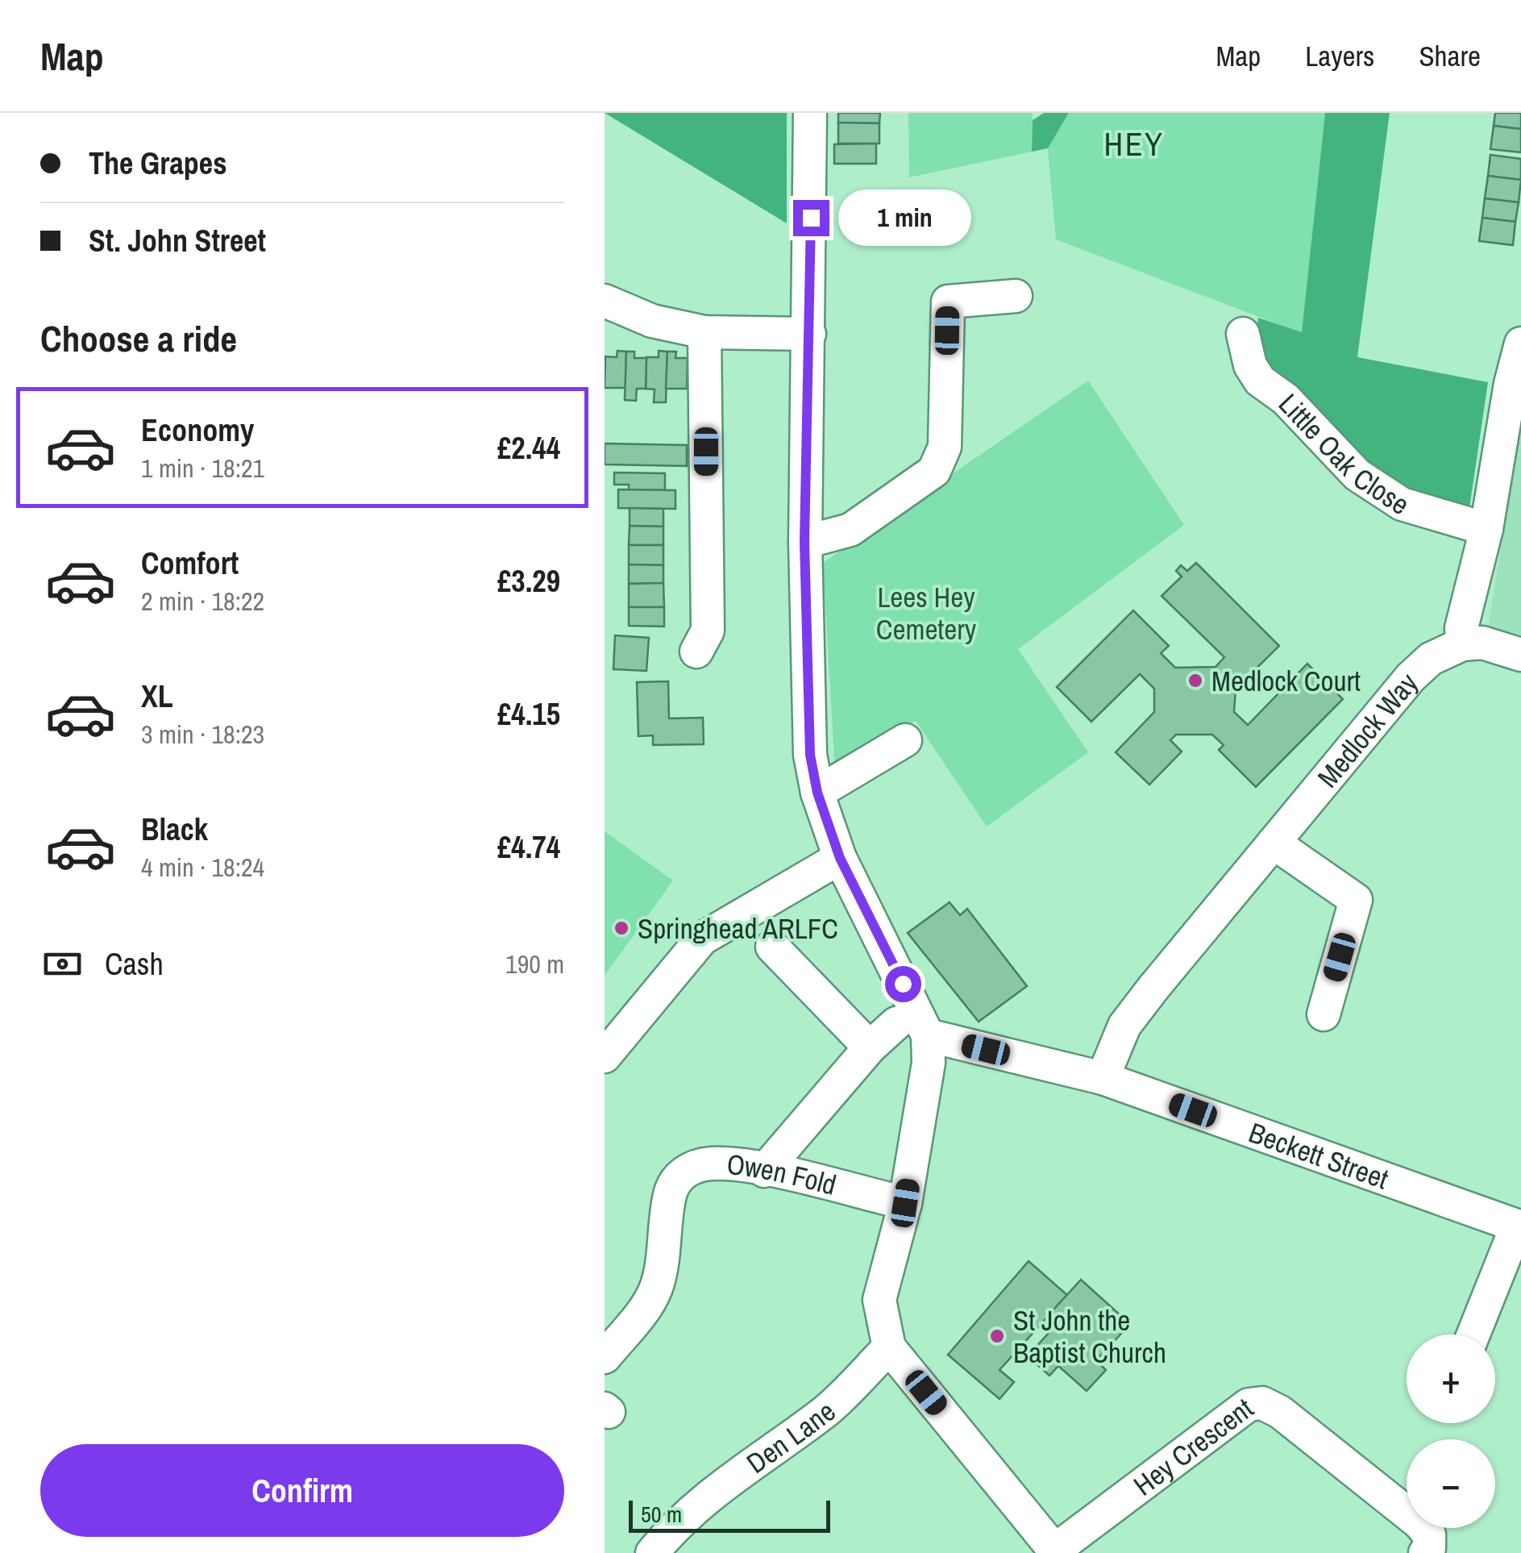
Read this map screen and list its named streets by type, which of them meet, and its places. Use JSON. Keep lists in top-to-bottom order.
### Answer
{
  "streets": {
    "street": [
      "Little Oak Close",
      "Medlock Way",
      "Beckett Street",
      "Owen Fold",
      "Den Lane",
      "Hey Crescent"
    ]
  },
  "crossings": [
    ["Medlock Way", "Beckett Street"]
  ],
  "districts": ["HEY"],
  "parks": ["Lees Hey Cemetery"],
  "places": ["Medlock Court", "Springhead ARLFC", "St John the Baptist Church"],
  "scale_bar": "50 m",
  "page": {
    "header": "Map",
    "nav": ["Map", "Layers", "Share"],
    "banner": ["The Grapes", "St. John Street"],
    "bubble": "1 min",
    "heading": "Choose a ride",
    "list": [
      {
        "name": "Economy",
        "note": "1 min · 18:21",
        "value": "£2.44"
      },
      {
        "name": "Comfort",
        "note": "2 min · 18:22",
        "value": "£3.29"
      },
      {
        "name": "XL",
        "note": "3 min · 18:23",
        "value": "£4.15"
      },
      {
        "name": "Black",
        "note": "4 min · 18:24",
        "value": "£4.74"
      }
    ],
    "pay": ["Cash", "190 m"],
    "map_buttons": ["+", "−"],
    "buttons": "Confirm",
    "scale": "50 m"
  }
}
